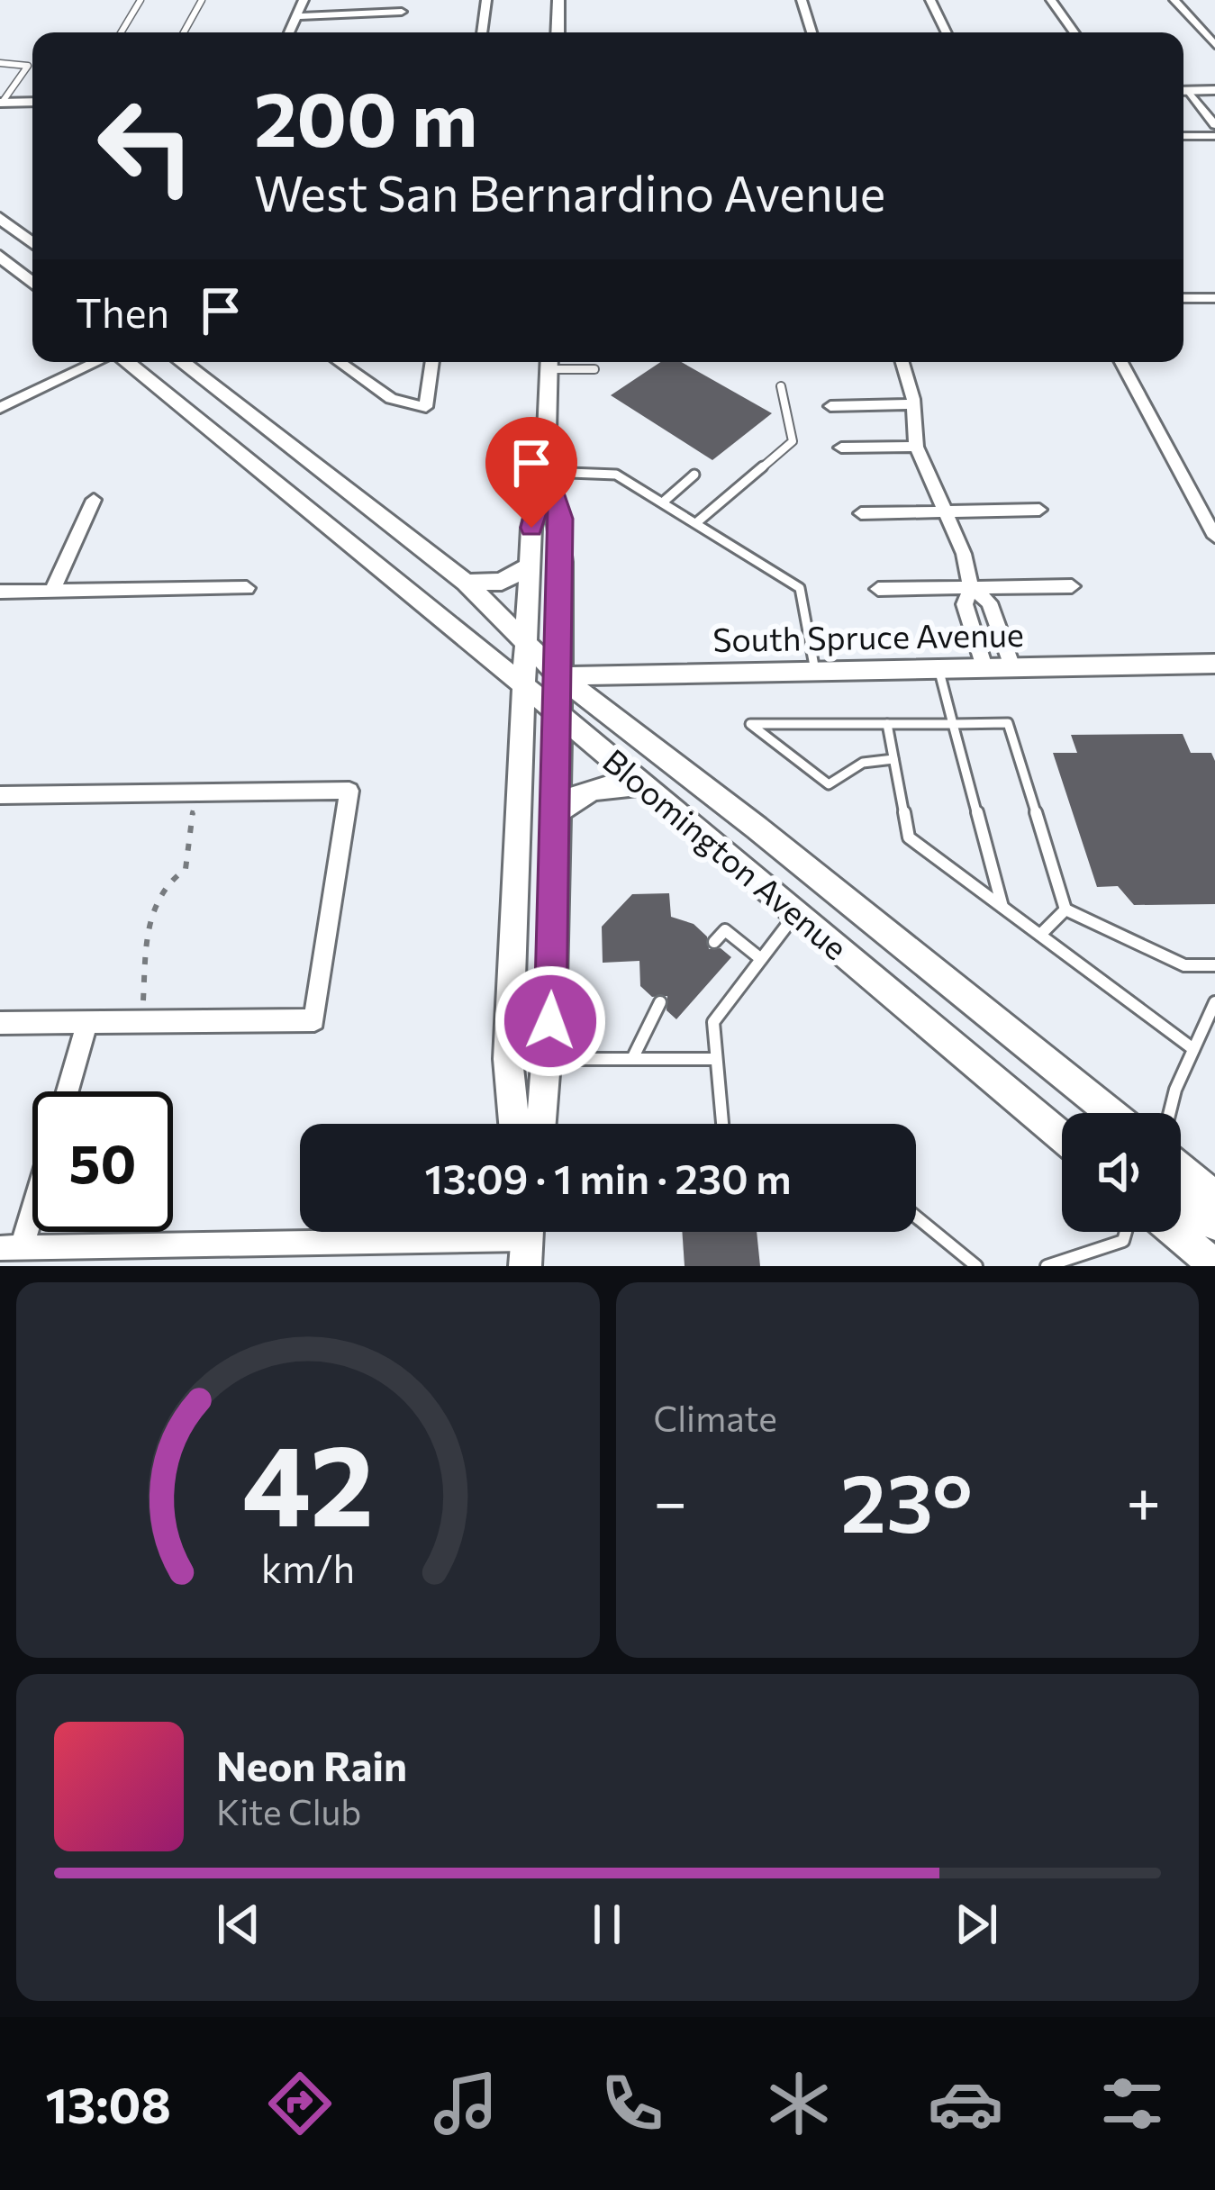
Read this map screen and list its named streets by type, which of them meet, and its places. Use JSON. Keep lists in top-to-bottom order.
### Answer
{
  "streets": {
    "main road": ["South Spruce Avenue", "Bloomington Avenue"]
  },
  "crossings": [
    ["South Spruce Avenue", "Bloomington Avenue"]
  ],
  "page": {
    "turn": ["200 m", "West San Bernardino Avenue"],
    "then": "Then",
    "limit": "50",
    "trip": "13:09 · 1 min · 230 m",
    "tile": "Climate",
    "heat": ["−", "23°", "+"],
    "song": ["Neon Rain", "Kite Club"],
    "tabs": "13:08",
    "gauge": ["42", "km/h"]
  }
}
